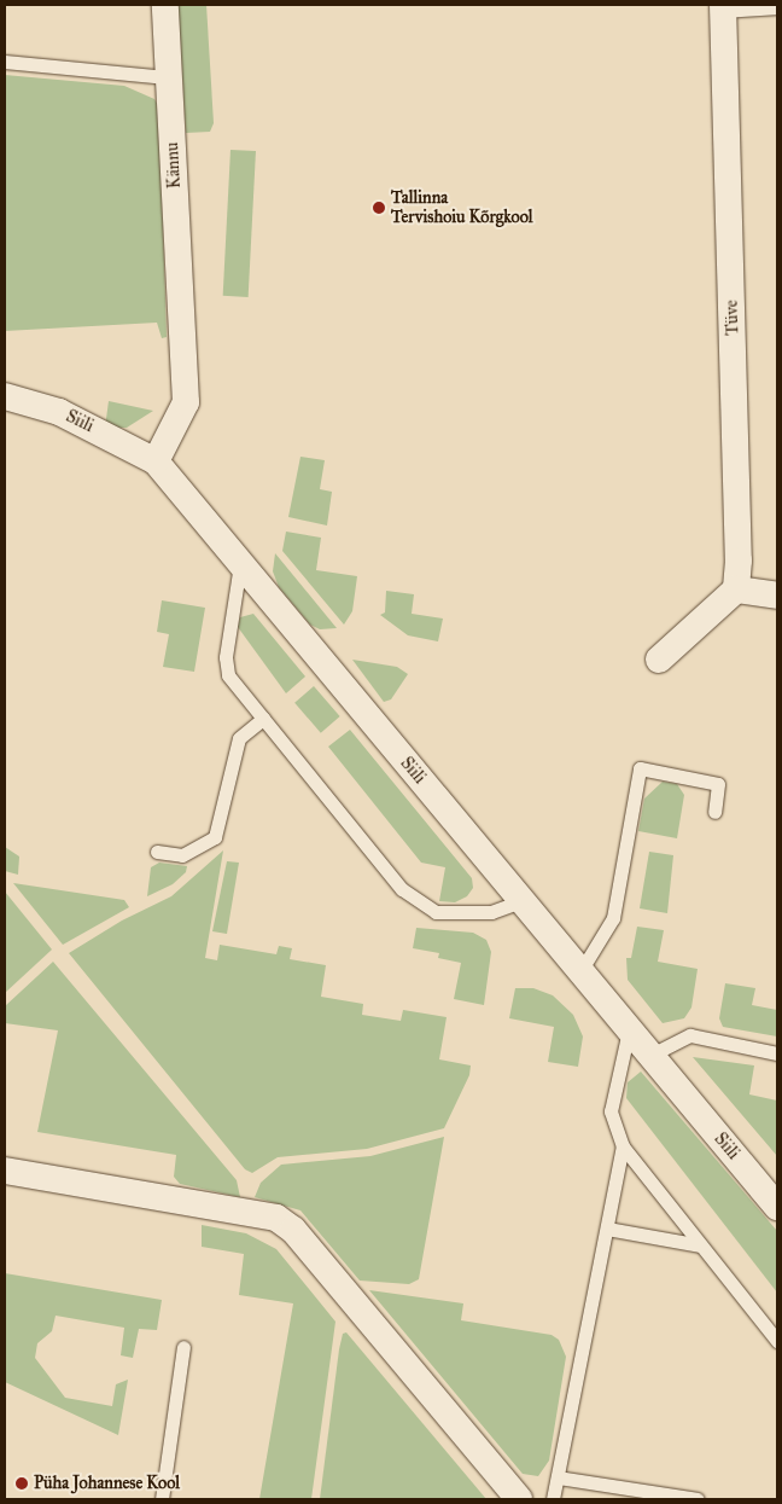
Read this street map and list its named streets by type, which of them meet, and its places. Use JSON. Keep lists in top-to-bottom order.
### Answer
{
  "streets": {
    "street": ["Kännu", "Tüve", "Siili"]
  },
  "crossings": [
    ["Kännu", "Siili"]
  ],
  "places": ["Tallinna Tervishoiu Kõrgkool", "Püha Johannese Kool"]
}
